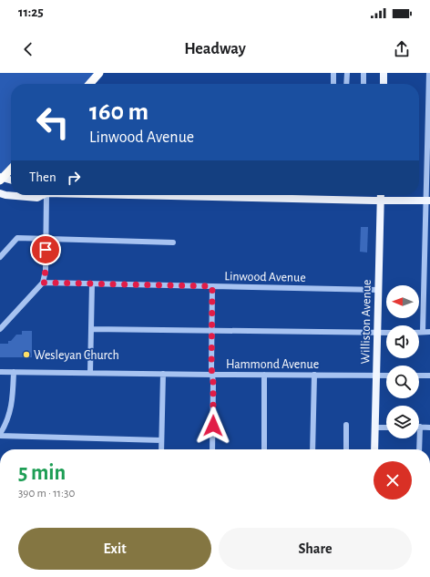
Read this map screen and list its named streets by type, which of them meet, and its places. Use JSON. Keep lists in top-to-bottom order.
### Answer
{
  "streets": {
    "main road": ["Williston Avenue"],
    "street": ["Linwood Avenue", "Hammond Avenue"]
  },
  "crossings": [
    ["Linwood Avenue", "Williston Avenue"],
    ["Williston Avenue", "Hammond Avenue"]
  ],
  "places": ["Wesleyan Church"],
  "north": "left",
  "page": {
    "status": "11:25",
    "header": "Headway",
    "turn": ["160 m", "Linwood Avenue"],
    "then": "Then",
    "heading": ["5 min", "390 m · 11:30"],
    "buttons": ["Exit", "Share"]
  }
}
